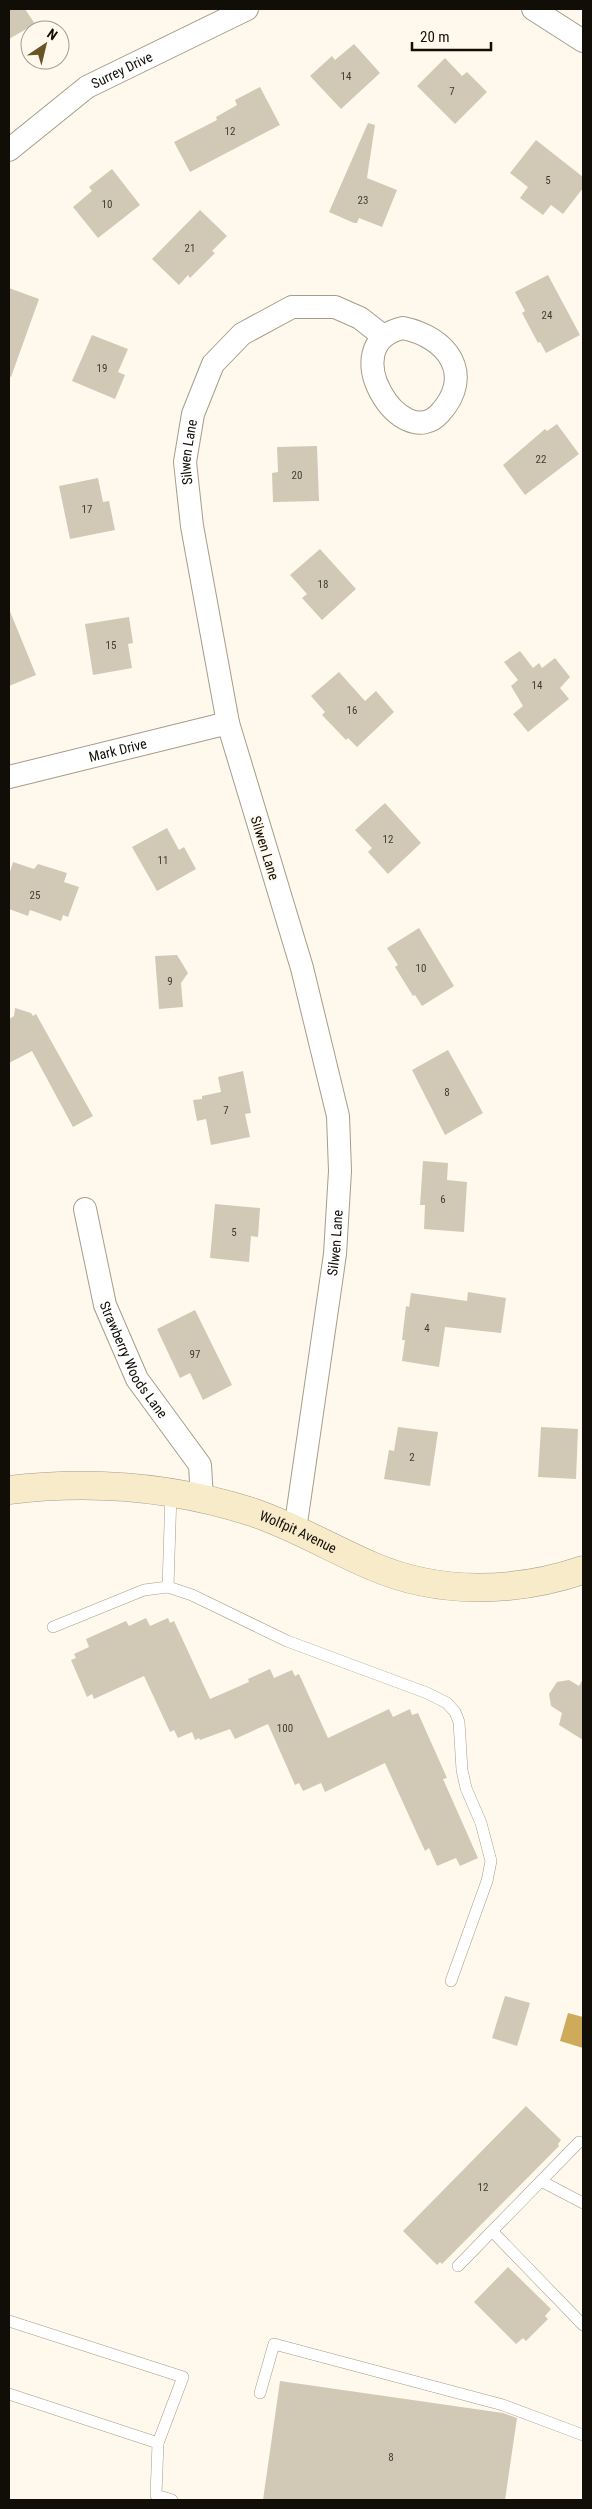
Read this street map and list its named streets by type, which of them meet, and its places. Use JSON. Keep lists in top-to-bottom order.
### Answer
{
  "streets": {
    "street": [
      "Surrey Drive",
      "Silwen Lane",
      "Mark Drive",
      "Strawberry Woods Lane",
      "Wolfpit Avenue"
    ]
  },
  "crossings": [
    ["Silwen Lane", "Mark Drive"],
    ["Silwen Lane", "Wolfpit Avenue"],
    ["Strawberry Woods Lane", "Wolfpit Avenue"]
  ],
  "house_numbers": [
    "14",
    "7",
    "12",
    "5",
    "23",
    "10",
    "21",
    "24",
    "19",
    "22",
    "20",
    "17",
    "18",
    "15",
    "14",
    "16",
    "12",
    "11",
    "25",
    "10",
    "9",
    "8",
    "7",
    "6",
    "5",
    "4",
    "97",
    "2",
    "100",
    "12",
    "8"
  ],
  "scale_bar": "20 m",
  "north": "top right"
}
